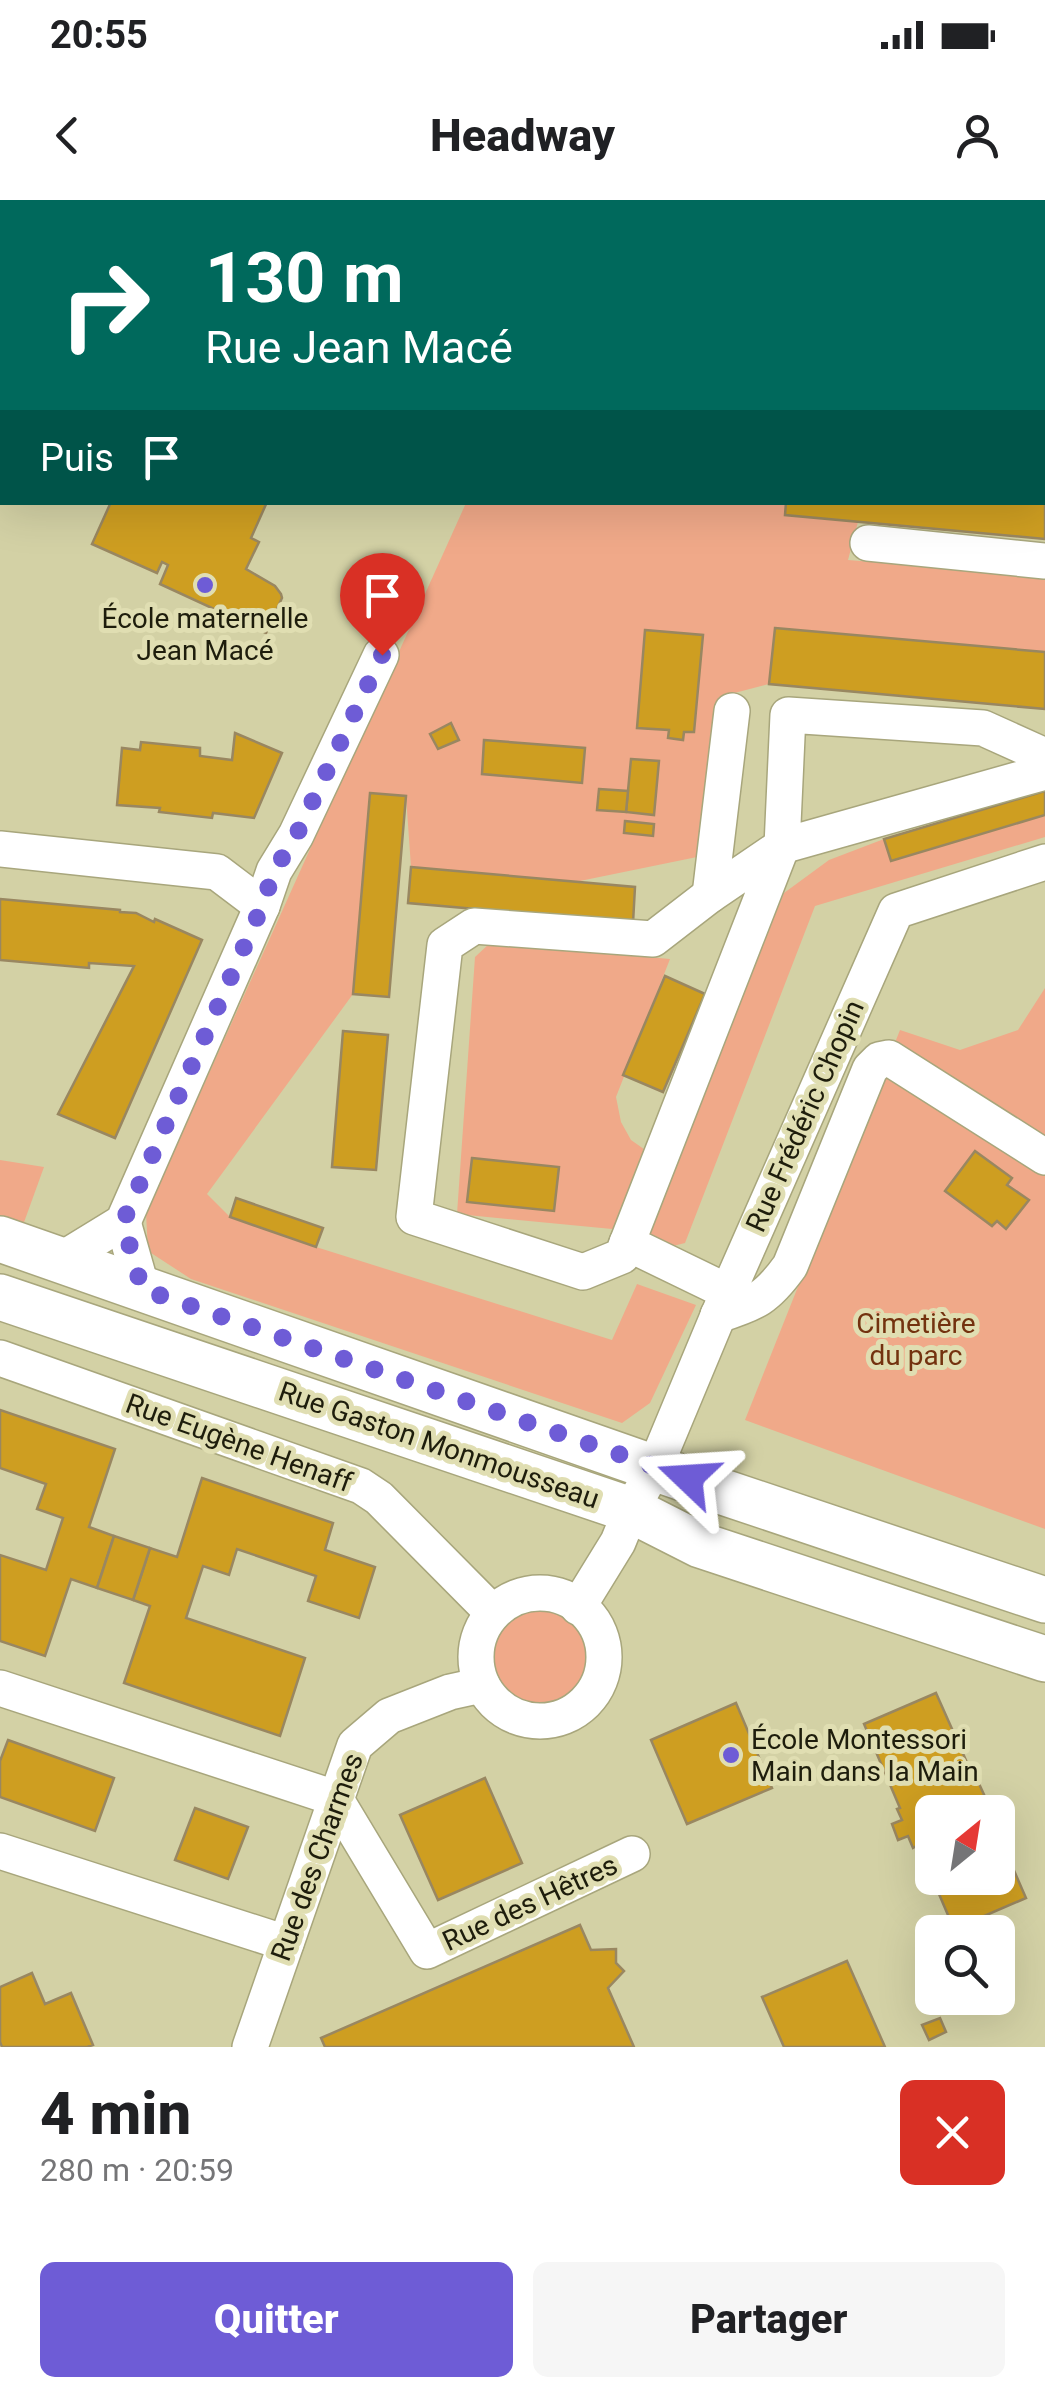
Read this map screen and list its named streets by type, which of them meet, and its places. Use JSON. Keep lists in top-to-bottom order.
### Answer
{
  "streets": {
    "main road": ["Rue Gaston Monmousseau"],
    "street": [
      "Rue Frédéric Chopin",
      "Rue Eugène Henaff",
      "Rue des Charmes",
      "Rue des Hêtres"
    ]
  },
  "crossings": [
    ["Rue Frédéric Chopin", "Rue Eugène Henaff"],
    ["Rue Frédéric Chopin", "Rue Gaston Monmousseau"],
    ["Rue Frédéric Chopin", "Rue des Charmes"],
    ["Rue Eugène Henaff", "Rue des Charmes"],
    ["Rue des Charmes", "Rue des Hêtres"]
  ],
  "parks": ["Cimetière du parc"],
  "places": ["École maternelle Jean Macé", "École Montessori Main dans la Main"],
  "north": "top right",
  "page": {
    "status": "20:55",
    "header": "Headway",
    "turn": ["130 m", "Rue Jean Macé"],
    "then": "Puis",
    "heading": ["4 min", "280 m · 20:59"],
    "buttons": ["Quitter", "Partager"]
  }
}
